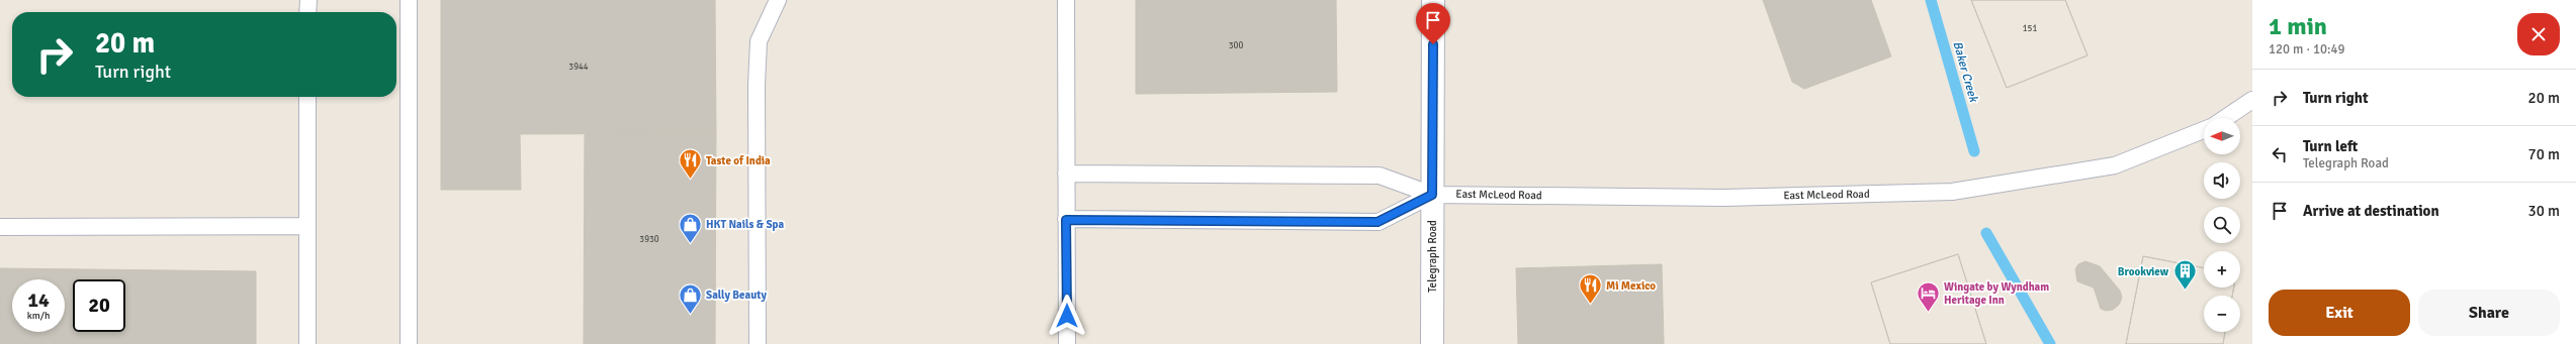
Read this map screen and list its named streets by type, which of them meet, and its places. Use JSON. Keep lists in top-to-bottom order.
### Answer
{
  "streets": {
    "street": ["Telegraph Road"],
    "lane": ["East McLeod Road"]
  },
  "crossings": [
    ["East McLeod Road", "Telegraph Road"]
  ],
  "water": ["Baker Creek"],
  "places": {
    "restaurant": ["Taste of India", "Mi Mexico"],
    "shop": ["HKT Nails & Spa", "Sally Beauty"],
    "building": ["Brookview"],
    "hotel": ["Wingate by Wyndham Heritage Inn"]
  },
  "house_numbers": [
    "151",
    "300",
    "3944",
    "3930"
  ],
  "north": "left",
  "page": {
    "heading": ["1 min", "120 m · 10:49"],
    "turn": ["20 m", "Turn right"],
    "list": [
      {
        "name": "Turn right",
        "value": "20 m"
      },
      {
        "name": "Turn left",
        "note": "Telegraph Road",
        "value": "70 m"
      },
      {
        "name": "Arrive at destination",
        "value": "30 m"
      }
    ],
    "map_buttons": ["+", "−"],
    "speed": "14 km/h",
    "limit": "20",
    "buttons": ["Exit", "Share"]
  }
}
